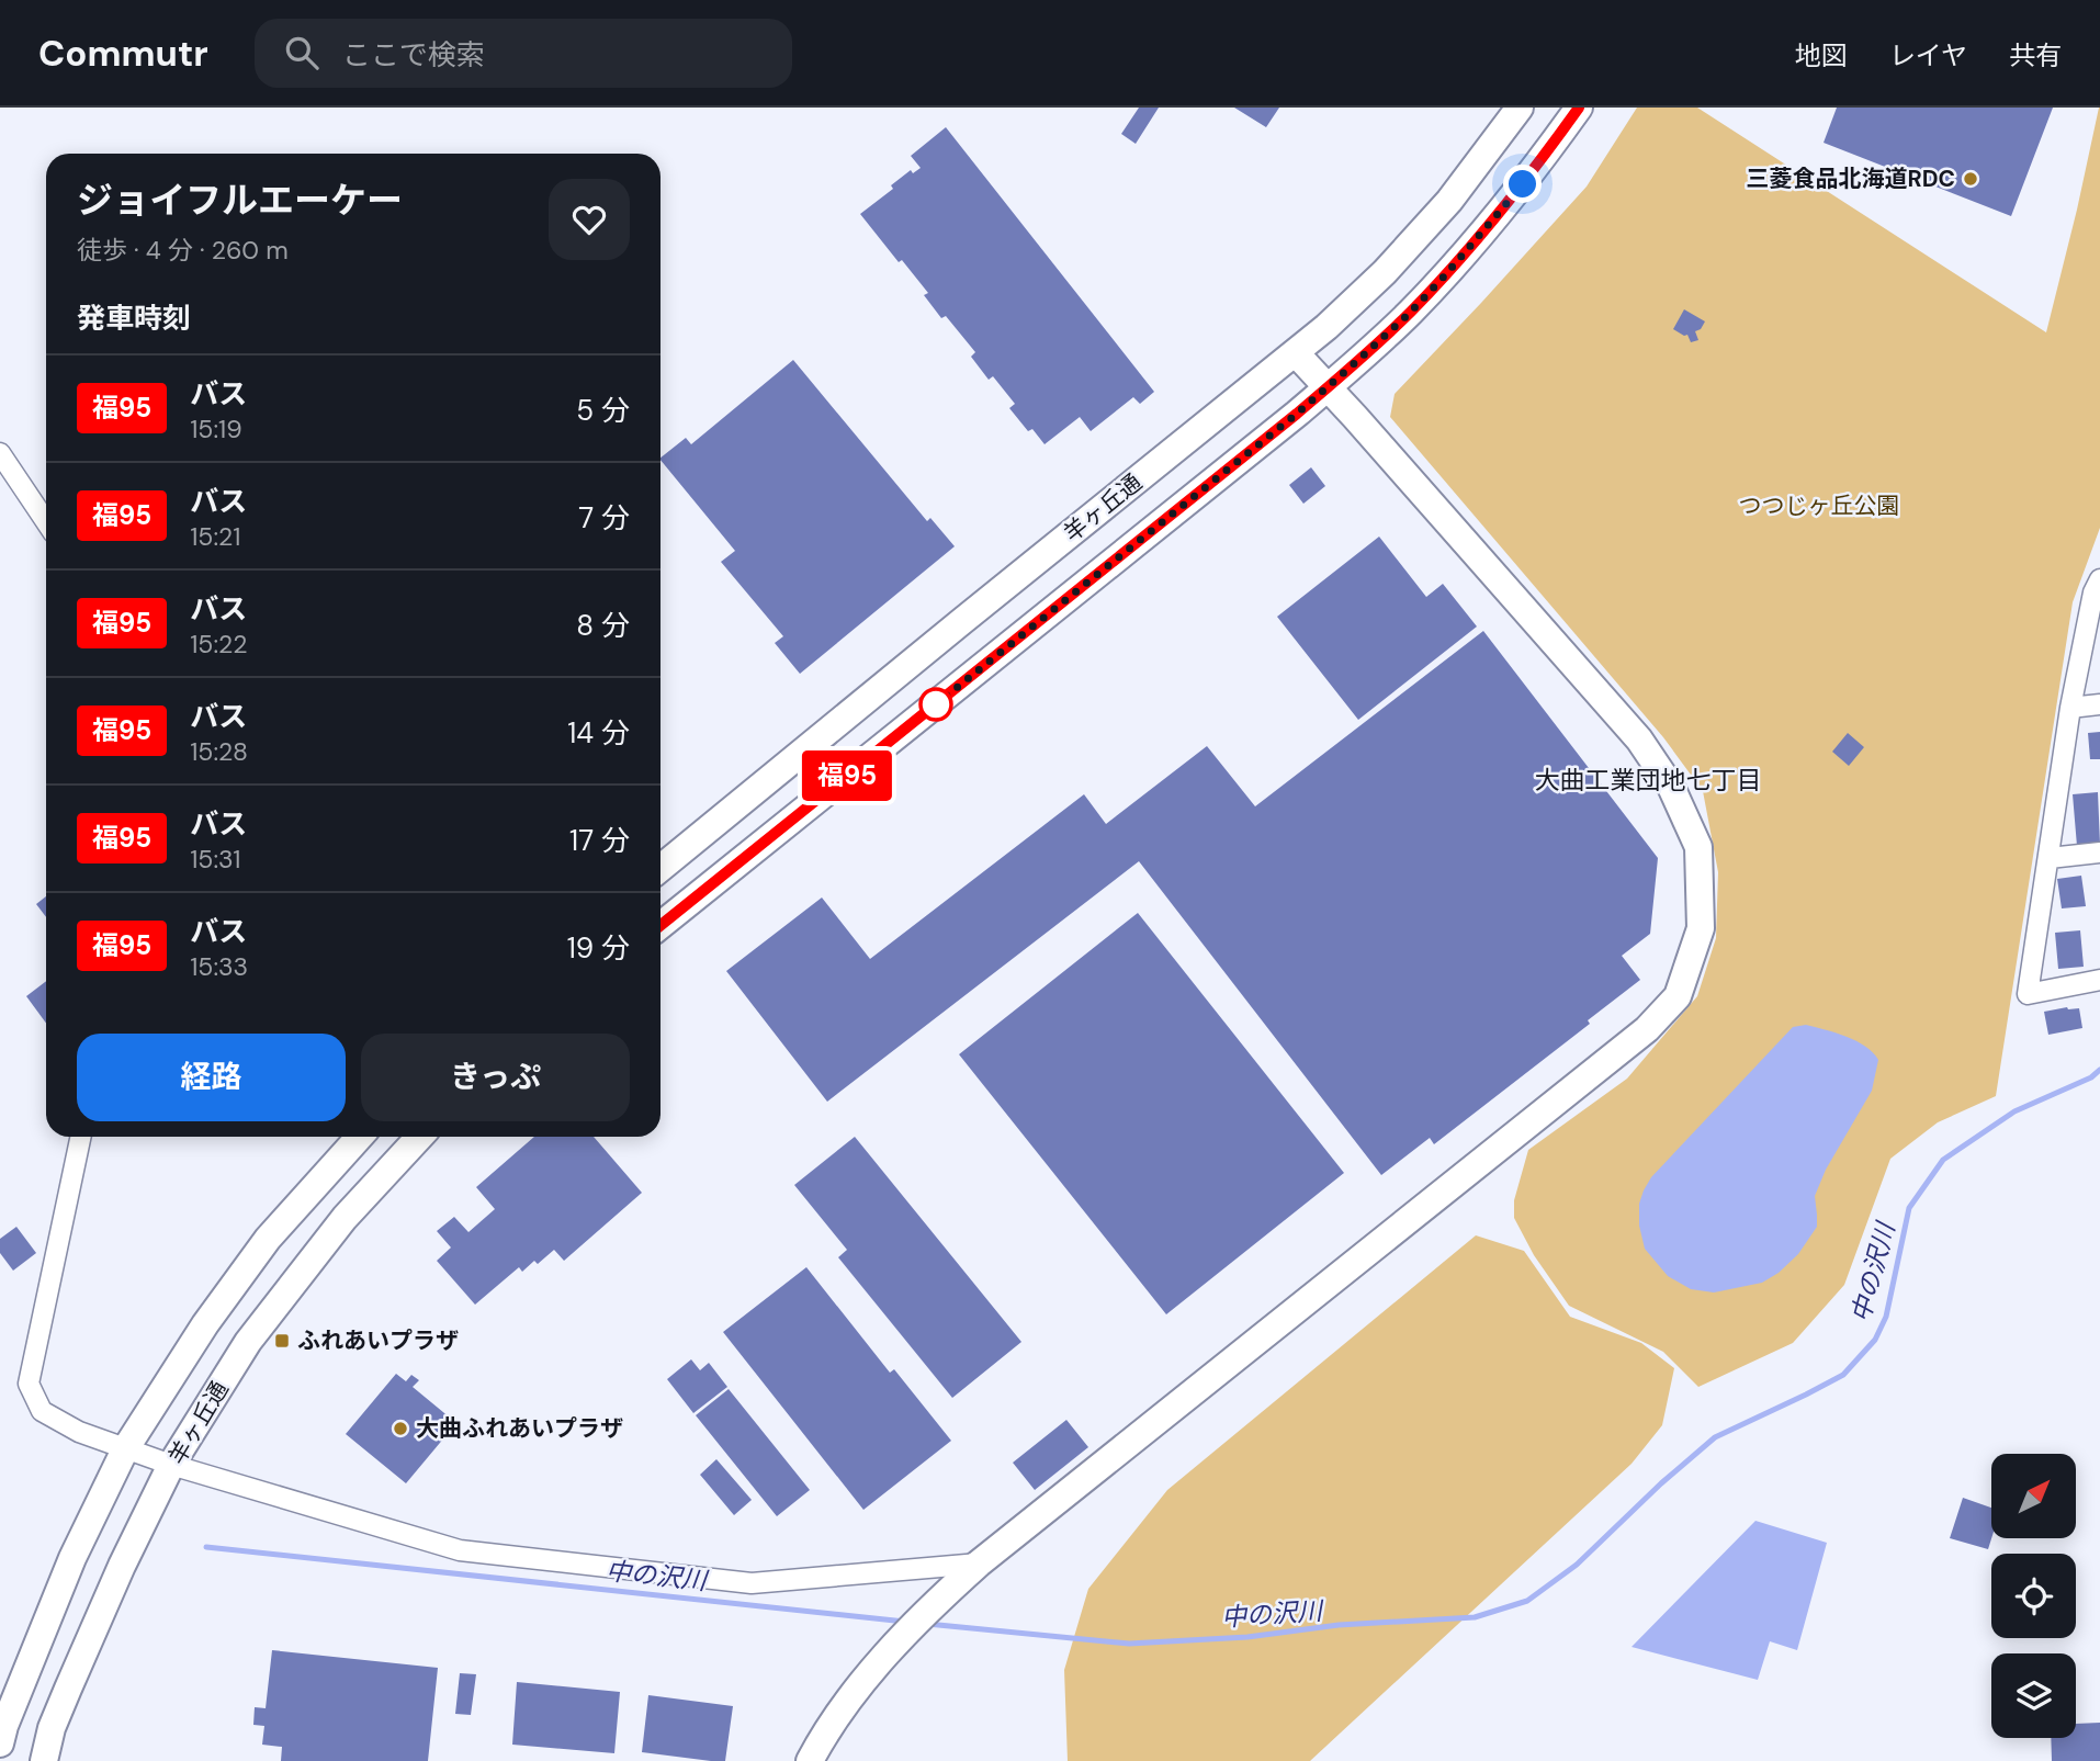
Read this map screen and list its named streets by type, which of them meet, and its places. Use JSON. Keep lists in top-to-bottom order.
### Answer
{
  "streets": {
    "main road": ["羊ヶ丘通"]
  },
  "districts": ["大曲工業団地七丁目"],
  "water": ["中の沢川"],
  "parks": ["つつじヶ丘公園"],
  "places": {
    "other": ["三菱食品北海道RDC", "大曲ふれあいプラザ"],
    "transit": ["ふれあいプラザ"]
  },
  "lines": ["bus line 福95"],
  "north": "top right",
  "page": {
    "header": "Commutr",
    "search": "ここで検索",
    "nav": ["地図", "レイヤ", "共有"],
    "on_map": "福95",
    "heading": [
      ["ジョイフルエーケー", "徒歩 · 4 分 · 260 m"],
      "発車時刻"
    ],
    "list": [
      {
        "mark": "福95",
        "name": "バス",
        "note": "15:19",
        "value": "5 分"
      },
      {
        "mark": "福95",
        "name": "バス",
        "note": "15:21",
        "value": "7 分"
      },
      {
        "mark": "福95",
        "name": "バス",
        "note": "15:22",
        "value": "8 分"
      },
      {
        "mark": "福95",
        "name": "バス",
        "note": "15:28",
        "value": "14 分"
      },
      {
        "mark": "福95",
        "name": "バス",
        "note": "15:31",
        "value": "17 分"
      },
      {
        "mark": "福95",
        "name": "バス",
        "note": "15:33",
        "value": "19 分"
      }
    ],
    "buttons": ["経路", "きっぷ"]
  }
}
